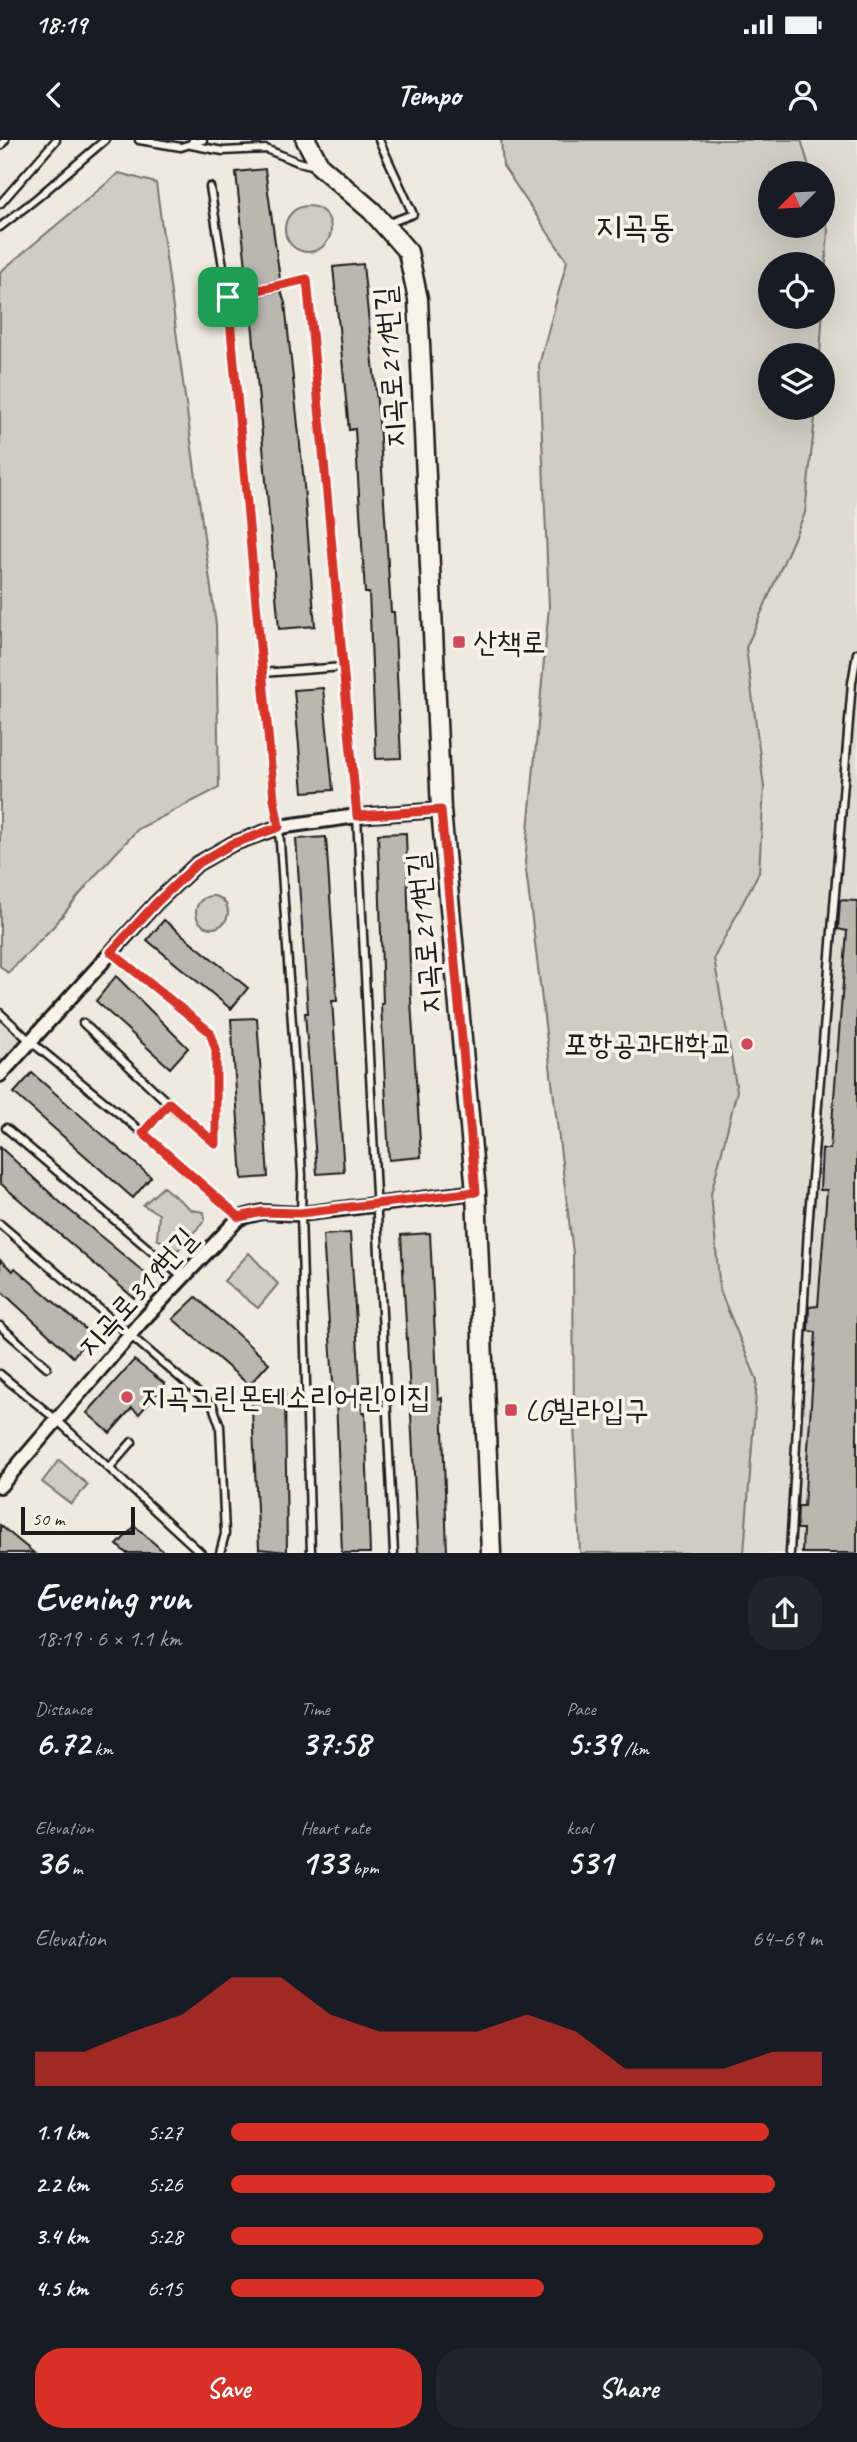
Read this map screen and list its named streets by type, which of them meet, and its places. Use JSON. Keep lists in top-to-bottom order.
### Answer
{
  "streets": {
    "main road": ["지곡로211번길"],
    "street": ["지곡로319번길"]
  },
  "crossings": [
    ["지곡로211번길", "지곡로319번길"]
  ],
  "districts": ["지곡동"],
  "places": {
    "transit": ["산책로", "LG빌라입구"],
    "other": ["포항공과대학교", "지곡그린몬테소리어린이집"]
  },
  "scale_bar": "50 m",
  "north": "bottom left",
  "page": {
    "status": "18:19",
    "header": "Tempo",
    "scale": "50 m",
    "heading": ["Evening run", "18:19 · 6 × 1.1 km"],
    "stats": [
      ["Distance", "6.72 km"],
      ["Time", "37:58"],
      ["Pace", "5:39 /km"],
      ["Elevation", "36 m"],
      ["Heart rate", "133 bpm"],
      ["kcal", "531"]
    ],
    "chart": ["Elevation", "64–69 m"],
    "list": [
      {
        "name": "1.1 km",
        "note": "5:27"
      },
      {
        "name": "2.2 km",
        "note": "5:26"
      },
      {
        "name": "3.4 km",
        "note": "5:28"
      },
      {
        "name": "4.5 km",
        "note": "6:15"
      }
    ],
    "buttons": ["Save", "Share"]
  }
}
